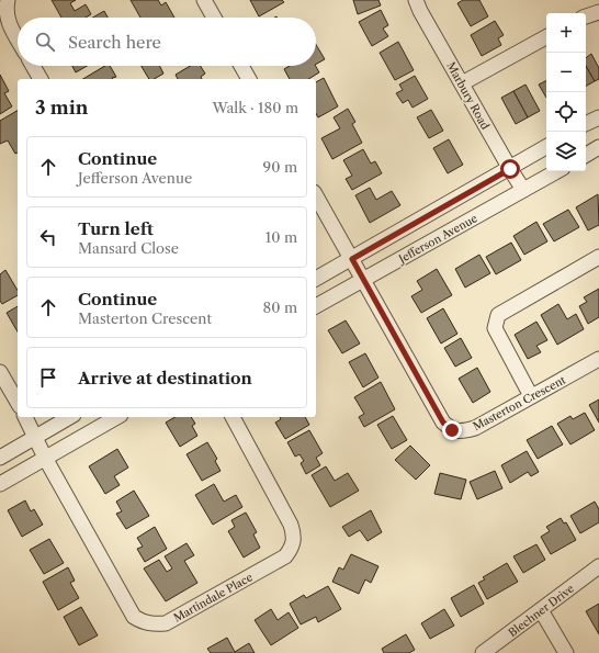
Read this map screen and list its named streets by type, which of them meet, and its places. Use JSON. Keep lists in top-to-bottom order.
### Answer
{
  "streets": {
    "street": [
      "Marbury Road",
      "Jefferson Avenue",
      "Masterton Crescent",
      "Martindale Place",
      "Blechner Drive"
    ]
  },
  "crossings": [
    ["Marbury Road", "Jefferson Avenue"],
    ["Jefferson Avenue", "Masterton Crescent"]
  ],
  "page": {
    "map_buttons": ["+", "−"],
    "search": "Search here",
    "heading": ["3 min", "Walk · 180 m"],
    "list": [
      ["Continue", "Jefferson Avenue", "90 m"],
      ["Turn left", "Mansard Close", "10 m"],
      ["Continue", "Masterton Crescent", "80 m"],
      "Arrive at destination"
    ]
  }
}
